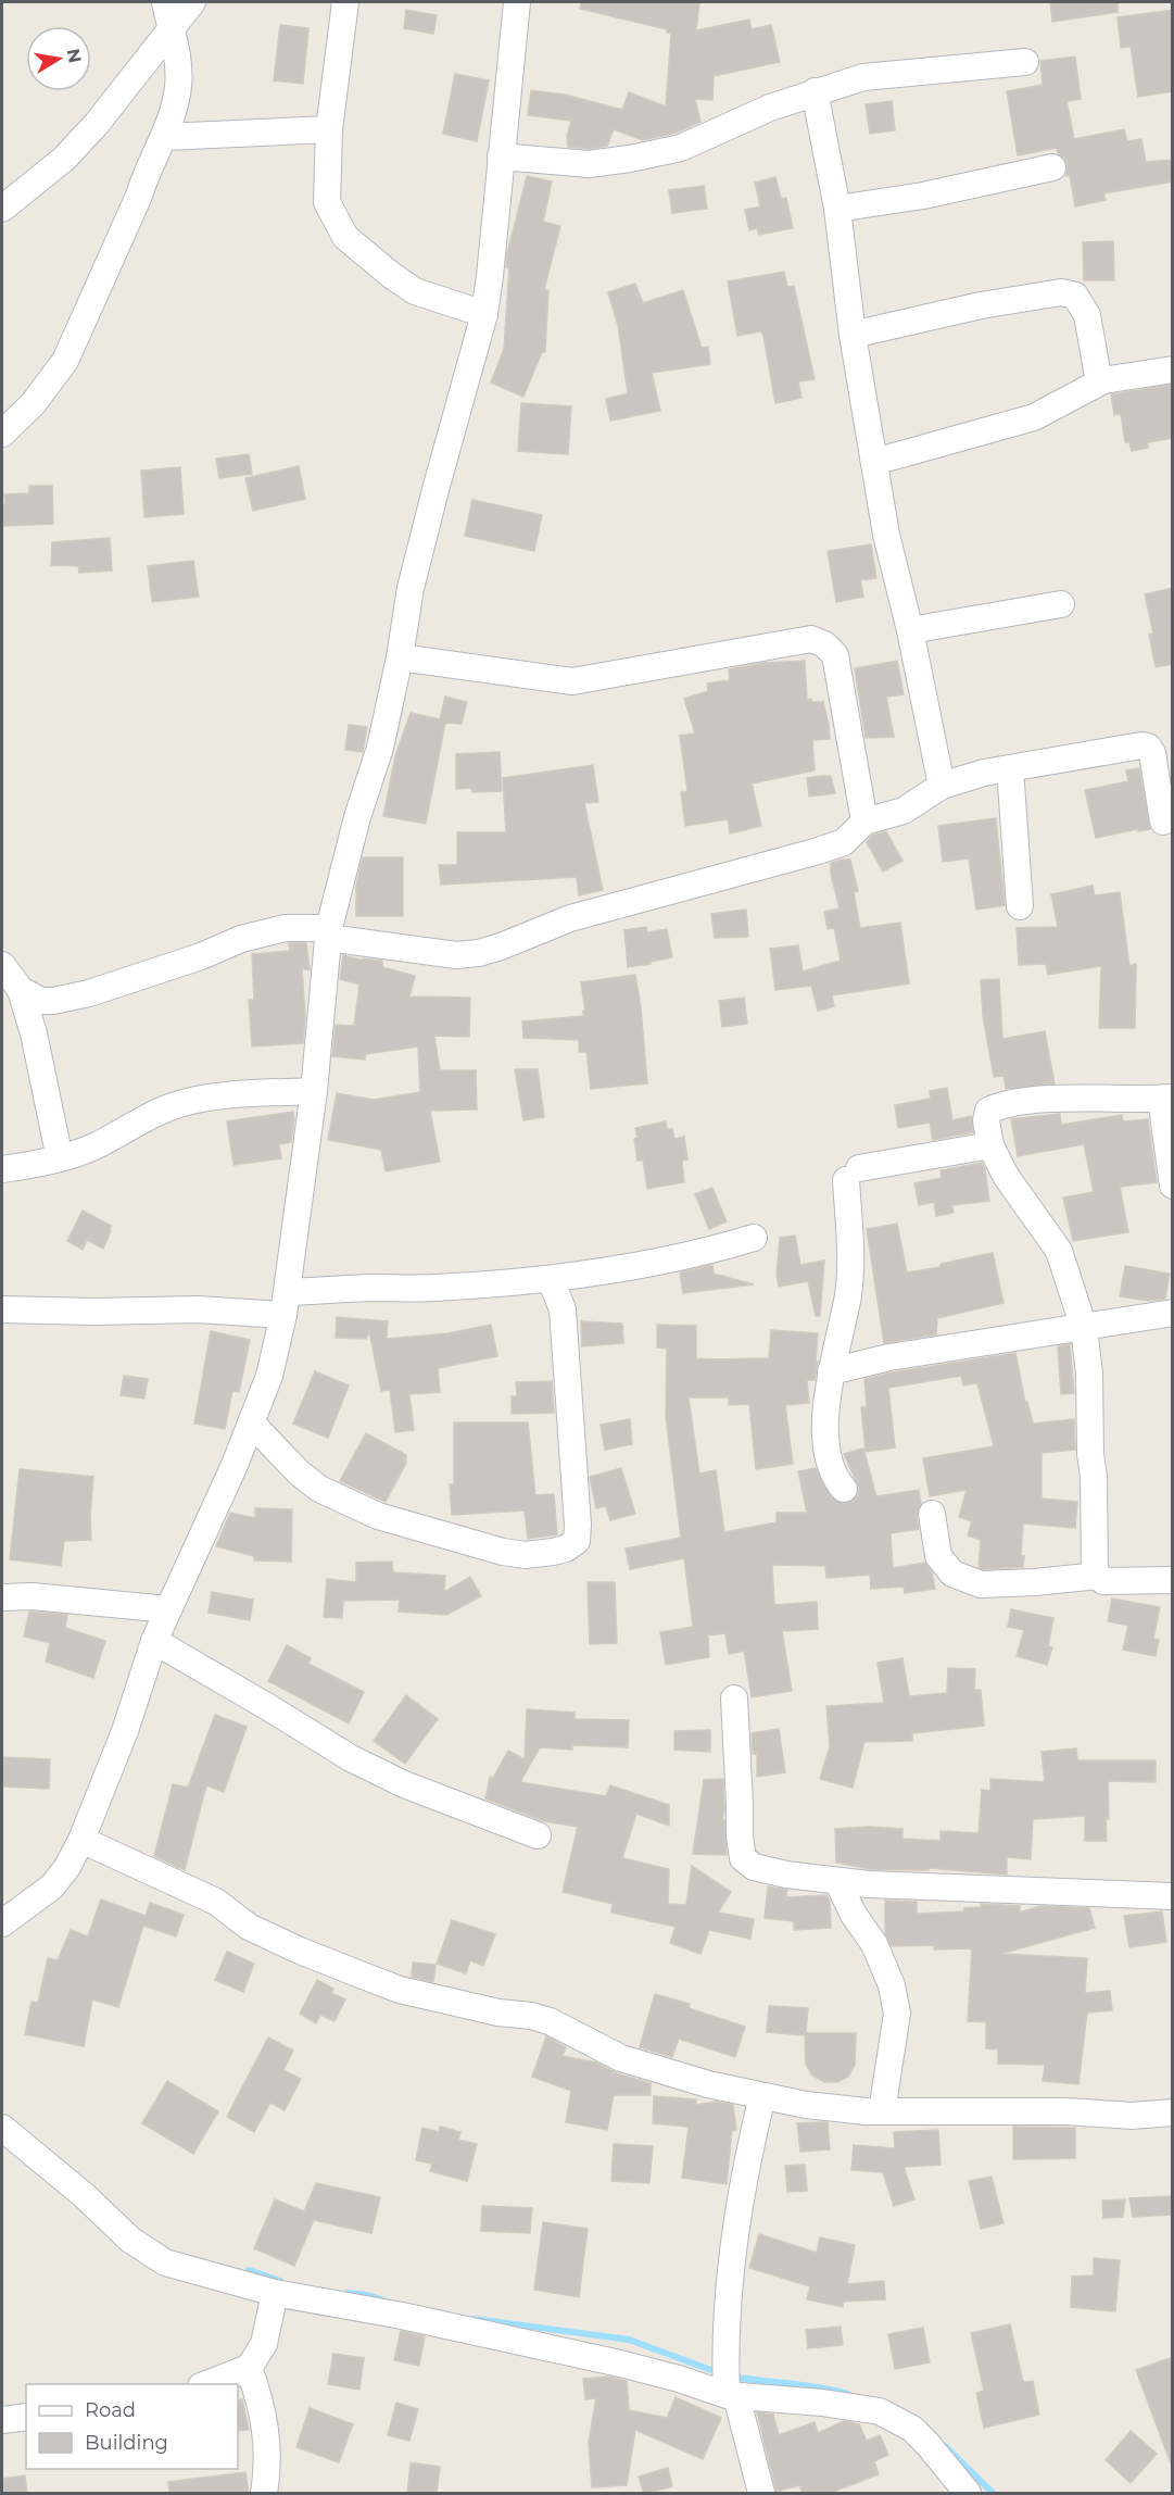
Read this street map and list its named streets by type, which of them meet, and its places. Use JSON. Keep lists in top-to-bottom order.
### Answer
{
  "legend": ["Road", "Building"],
  "north": "right"
}
